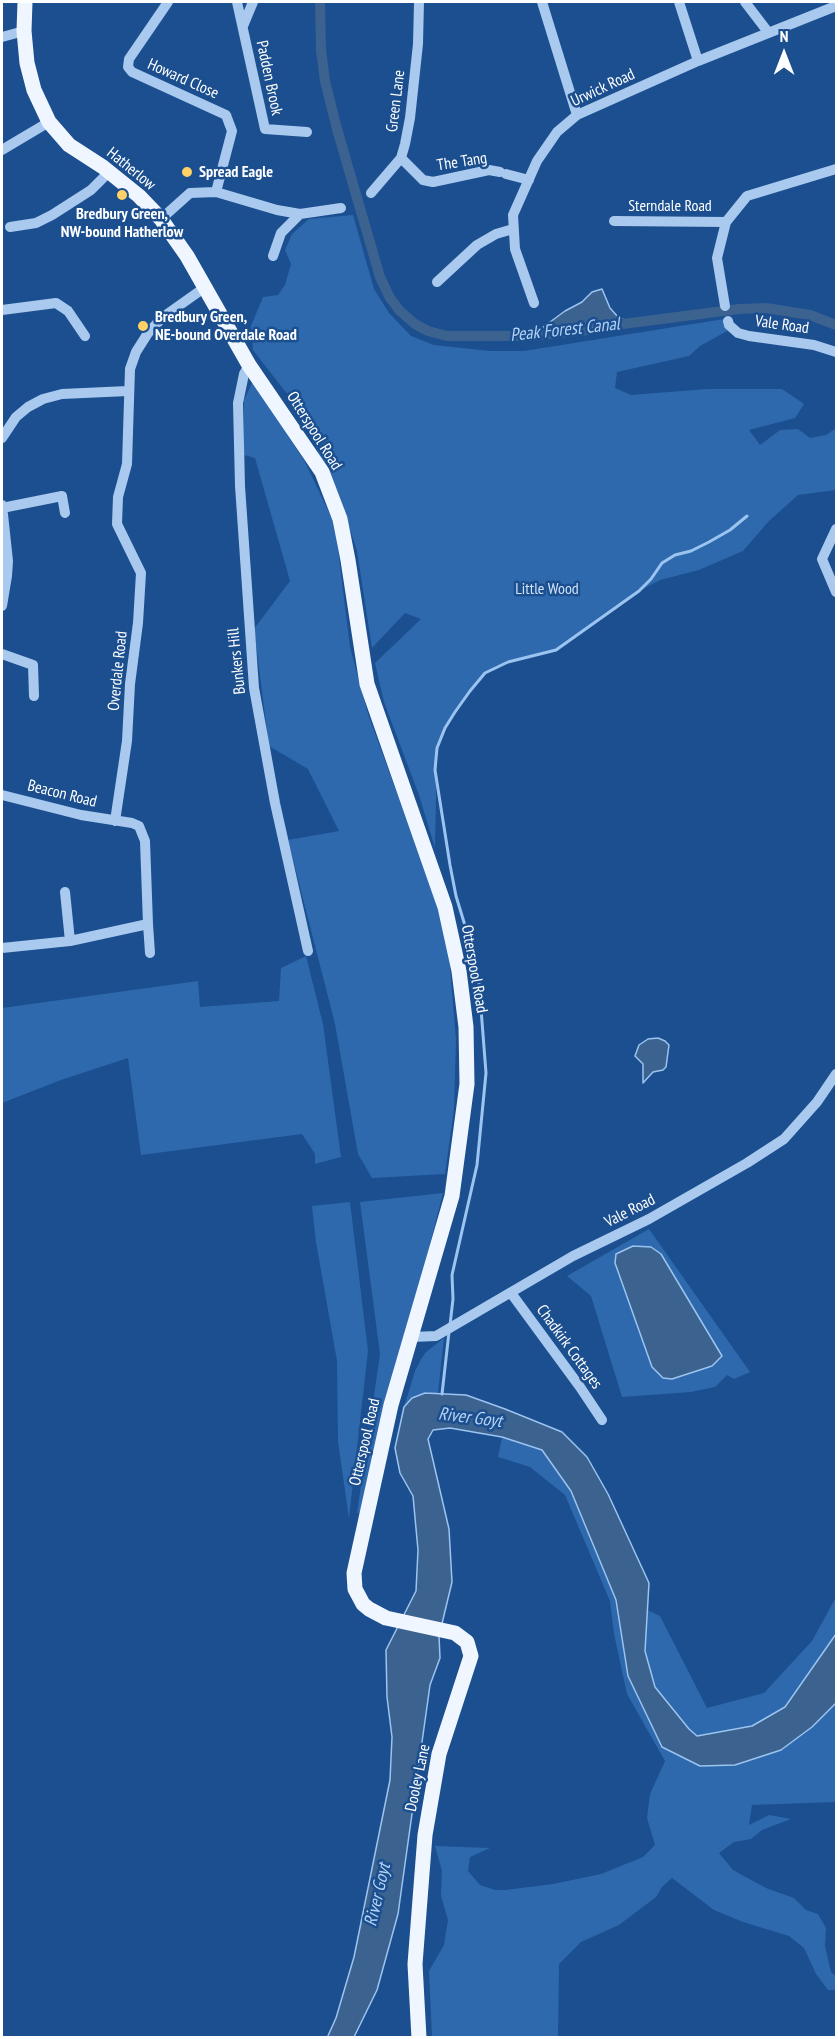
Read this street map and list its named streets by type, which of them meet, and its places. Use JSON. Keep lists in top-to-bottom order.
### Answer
{
  "streets": {
    "main road": ["Hatherlow", "Otterspool Road", "Dooley Lane"],
    "street": [
      "Padden Brook",
      "Howard Close",
      "Urwick Road",
      "Green Lane",
      "The Tang",
      "Sterndale Road",
      "Vale Road",
      "Bunkers Hill",
      "Overdale Road",
      "Beacon Road",
      "Chadkirk Cottages"
    ]
  },
  "crossings": [
    ["Urwick Road", "The Tang"],
    ["Green Lane", "The Tang"],
    ["Hatherlow", "Otterspool Road"],
    ["Hatherlow", "Bunkers Hill"],
    ["Hatherlow", "Overdale Road"],
    ["Vale Road", "Otterspool Road"],
    ["Vale Road", "Chadkirk Cottages"],
    ["Otterspool Road", "Bunkers Hill"],
    ["Otterspool Road", "Dooley Lane"],
    ["Overdale Road", "Beacon Road"]
  ],
  "water": ["Peak Forest Canal", "River Goyt"],
  "parks": ["Little Wood"],
  "places": ["Spread Eagle", "Bredbury Green, NW-bound Hatherlow", "Bredbury Green, NE-bound Overdale Road"],
  "north": "top"
}
